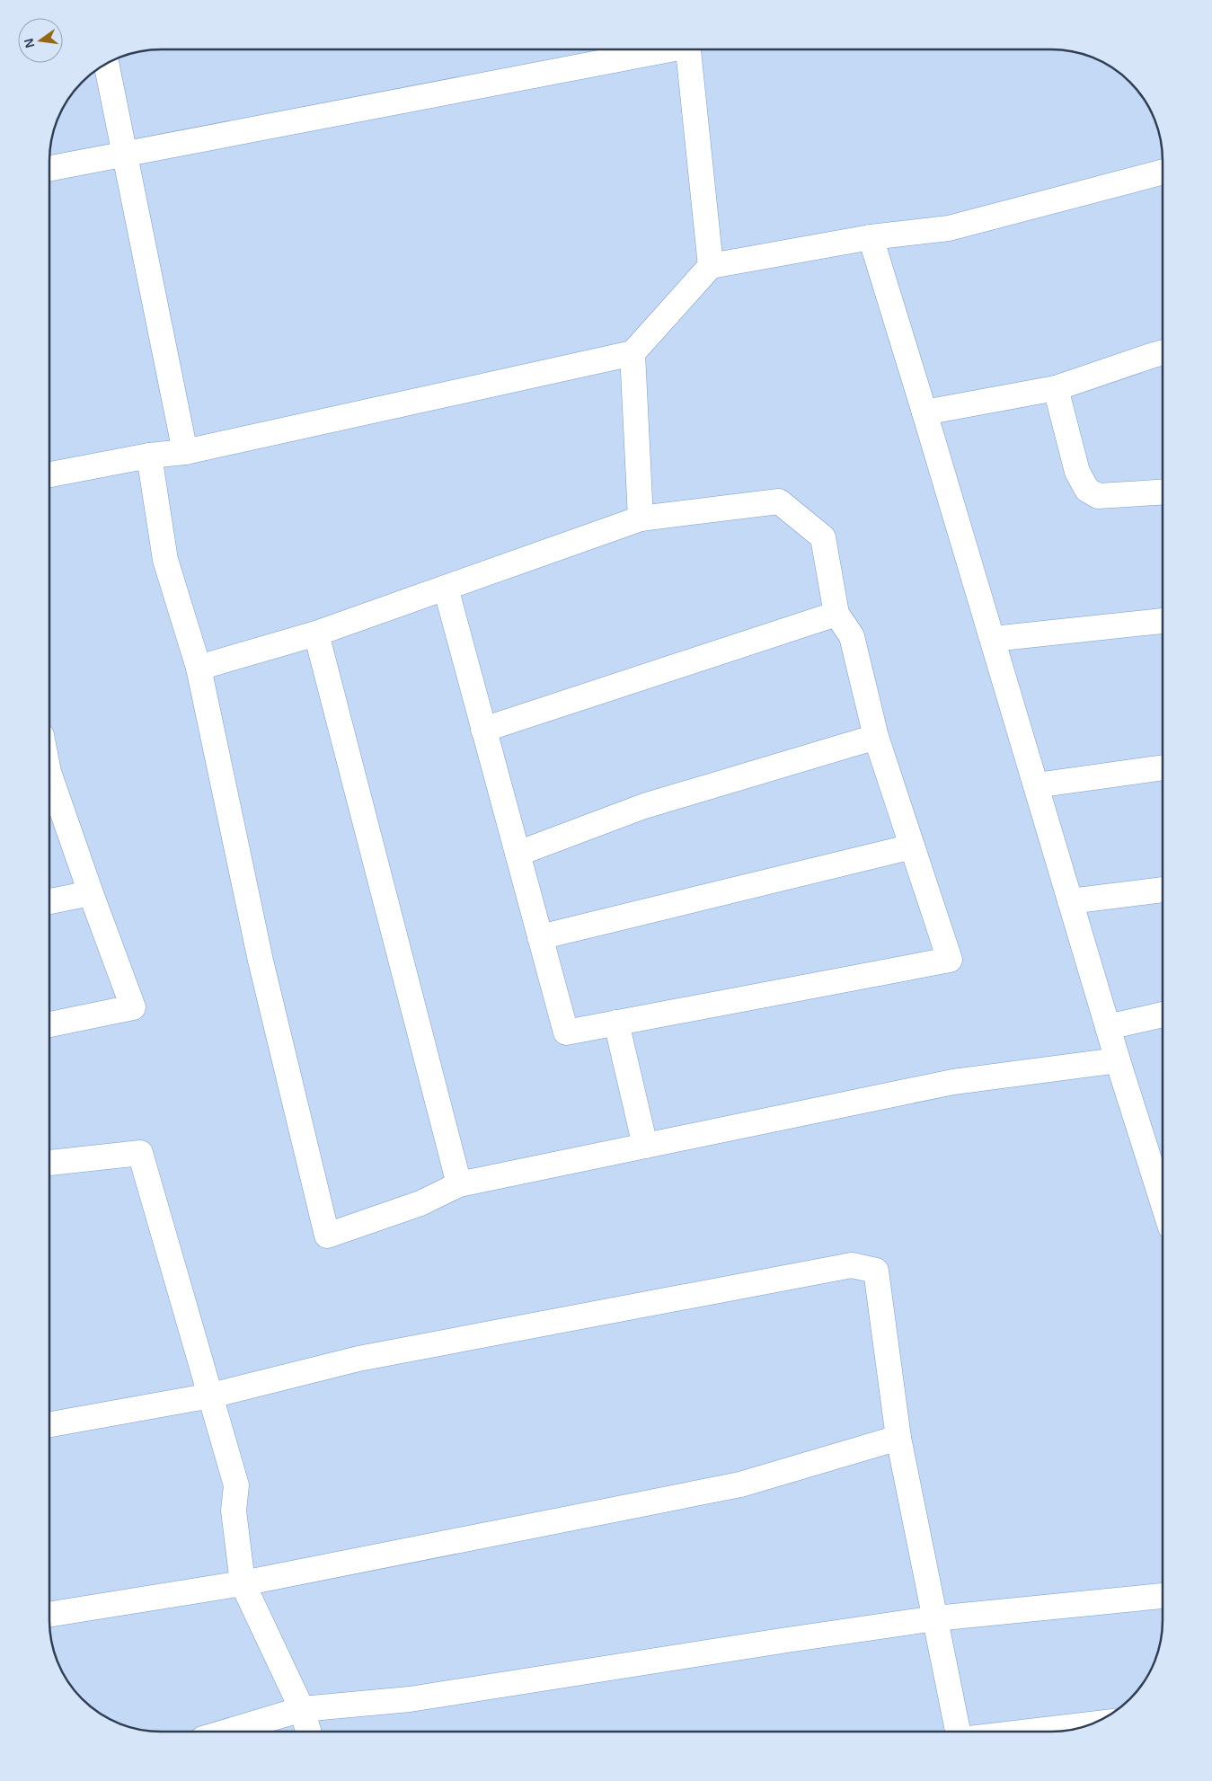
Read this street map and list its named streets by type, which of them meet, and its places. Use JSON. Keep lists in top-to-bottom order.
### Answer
{
  "north": "left"
}
